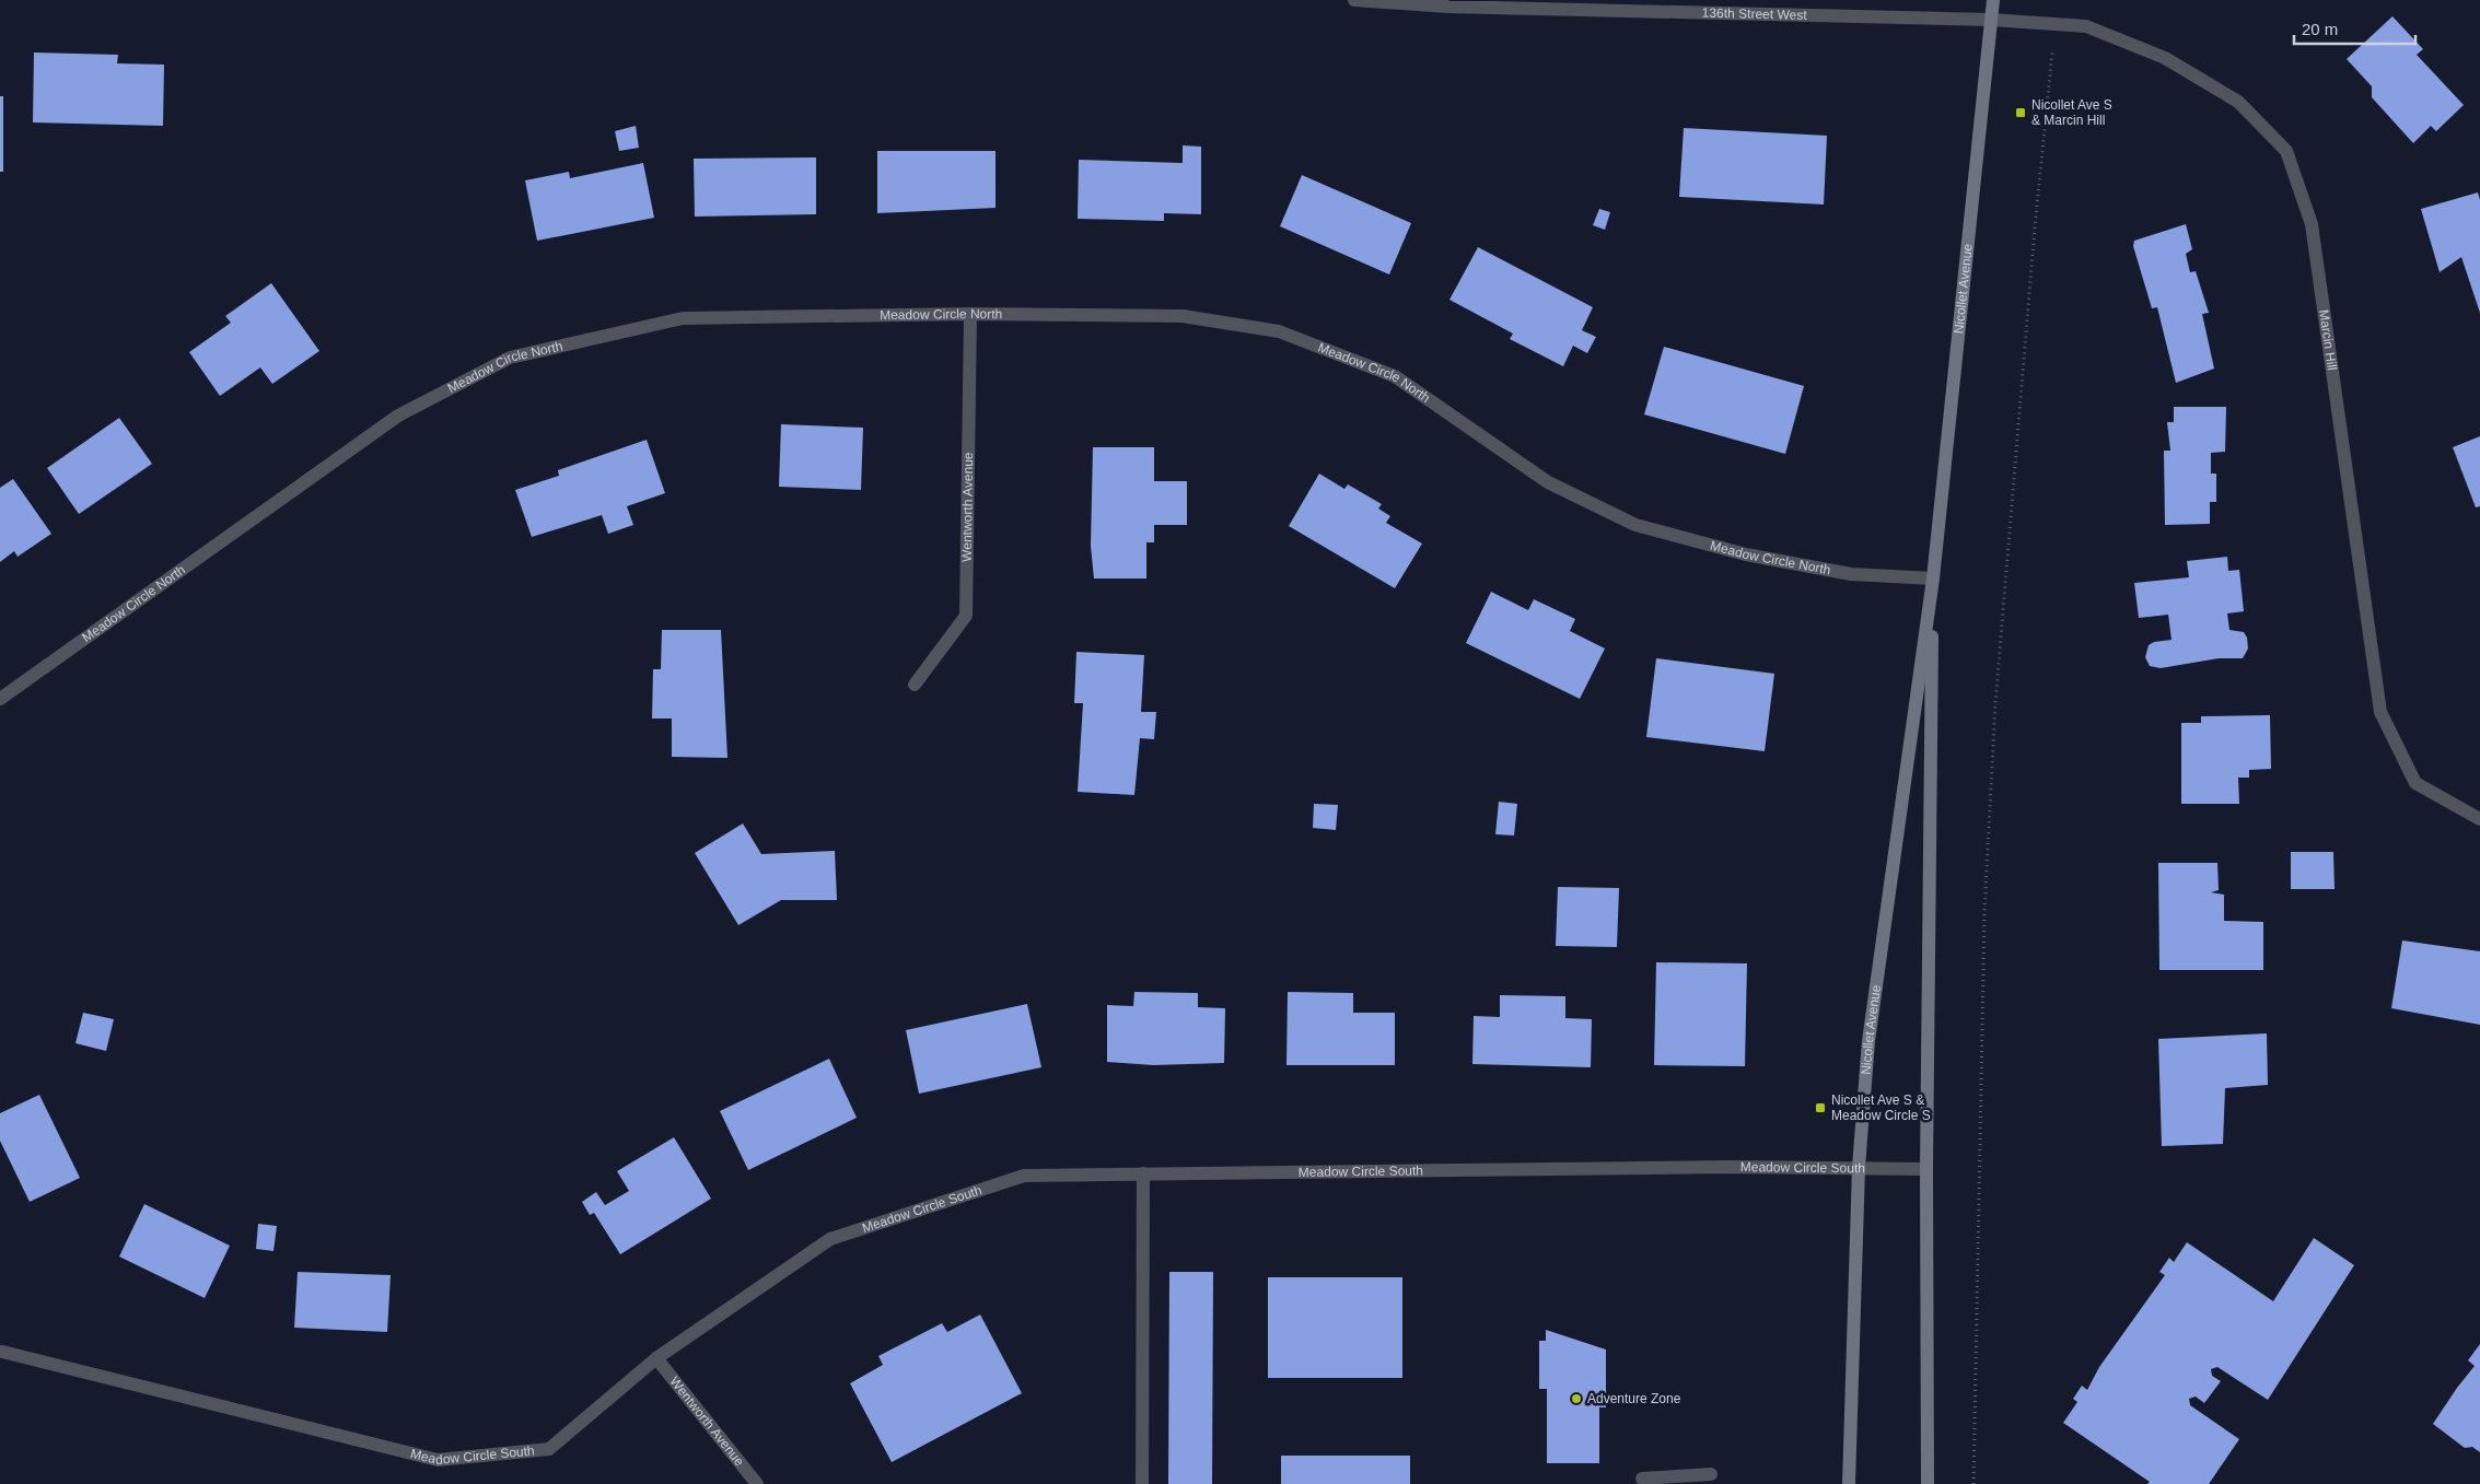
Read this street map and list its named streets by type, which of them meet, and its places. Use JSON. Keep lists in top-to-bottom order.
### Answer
{
  "streets": {
    "main road": ["Nicollet Avenue"],
    "street": [
      "136th Street West",
      "Meadow Circle North",
      "Marcin Hill",
      "Wentworth Avenue",
      "Meadow Circle South"
    ]
  },
  "crossings": [
    ["136th Street West", "Nicollet Avenue"],
    ["136th Street West", "Marcin Hill"],
    ["Nicollet Avenue", "Meadow Circle North"],
    ["Nicollet Avenue", "Marcin Hill"],
    ["Nicollet Avenue", "Meadow Circle South"],
    ["Meadow Circle North", "Wentworth Avenue"],
    ["Wentworth Avenue", "Meadow Circle South"]
  ],
  "places": {
    "transit": ["Nicollet Ave S & Marcin Hill", "Nicollet Ave S & Meadow Circle S"],
    "other": ["Adventure Zone"]
  },
  "scale_bar": "20 m"
}
